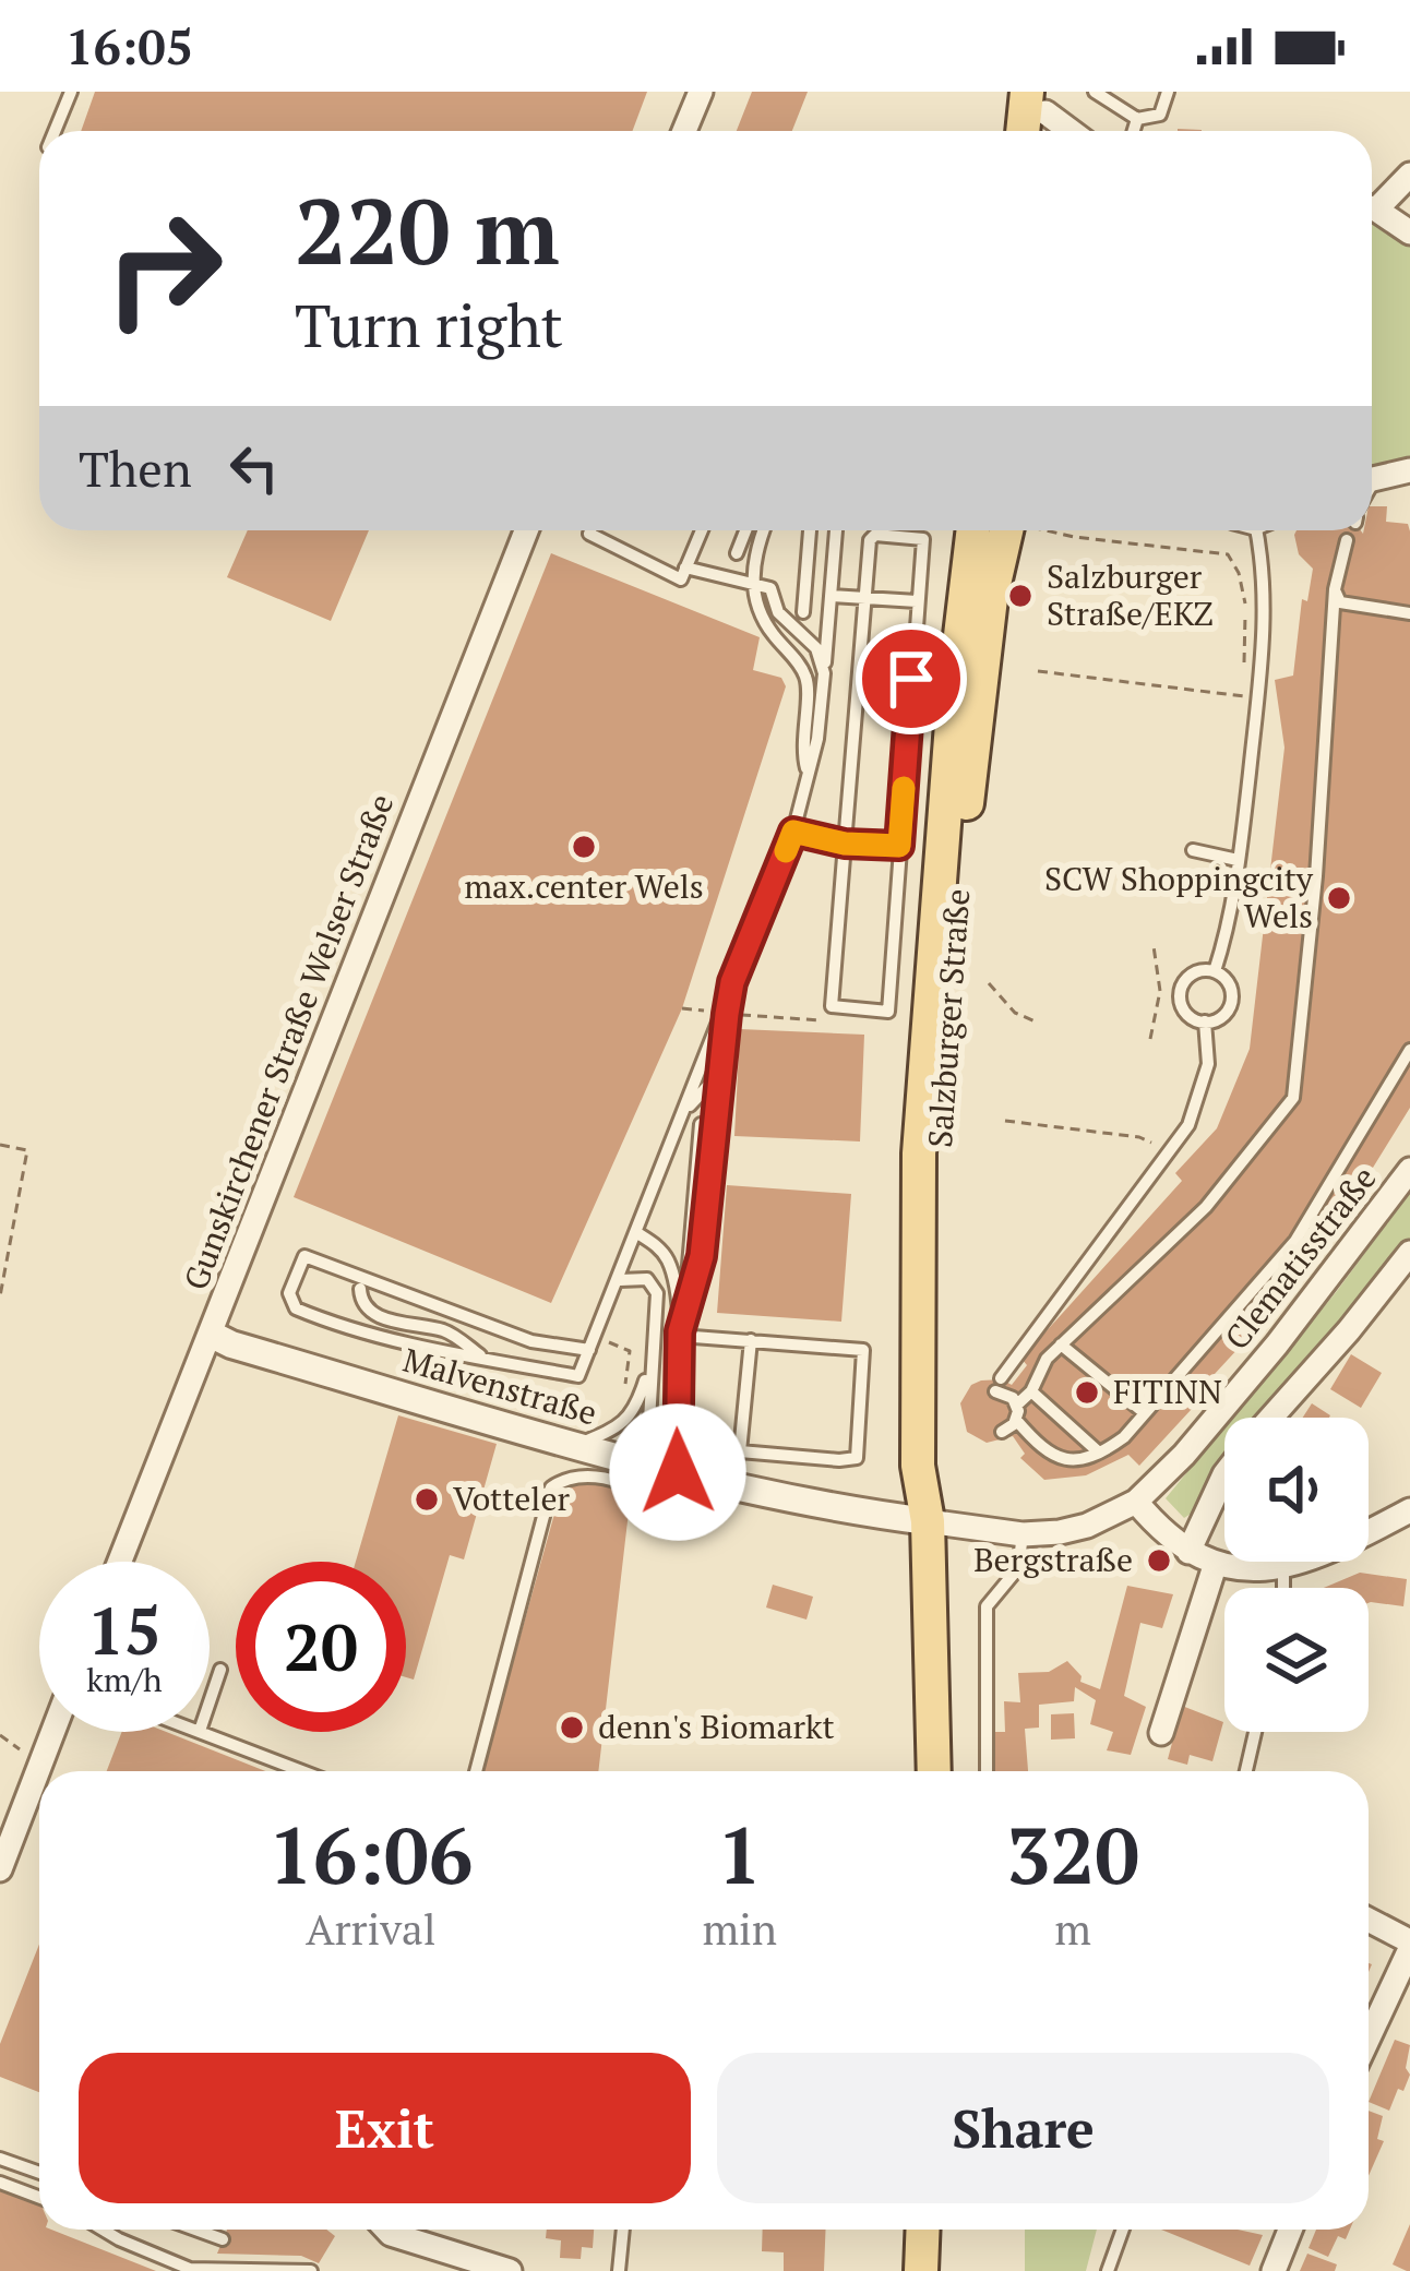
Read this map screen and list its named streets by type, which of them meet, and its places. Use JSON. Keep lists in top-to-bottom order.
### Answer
{
  "streets": {
    "main road": ["Salzburger Straße"],
    "street": ["Gunskirchener Straße Welser Straße", "Clematisstraße", "Malvenstraße"]
  },
  "crossings": [
    ["Salzburger Straße", "Malvenstraße"],
    ["Gunskirchener Straße Welser Straße", "Malvenstraße"]
  ],
  "places": [
    "Salzburger Straße/EKZ",
    "max.center Wels",
    "SCW Shoppingcity Wels",
    "FITINN",
    "Votteler",
    "Bergstraße",
    "denn's Biomarkt"
  ],
  "page": {
    "status": "16:05",
    "turn": ["220 m", "Turn right"],
    "then": "Then",
    "speed": "15 km/h",
    "limit": "20",
    "eta": [
      "16:06",
      "Arrival",
      "1",
      "min",
      "320",
      "m"
    ],
    "buttons": ["Exit", "Share"]
  }
}
